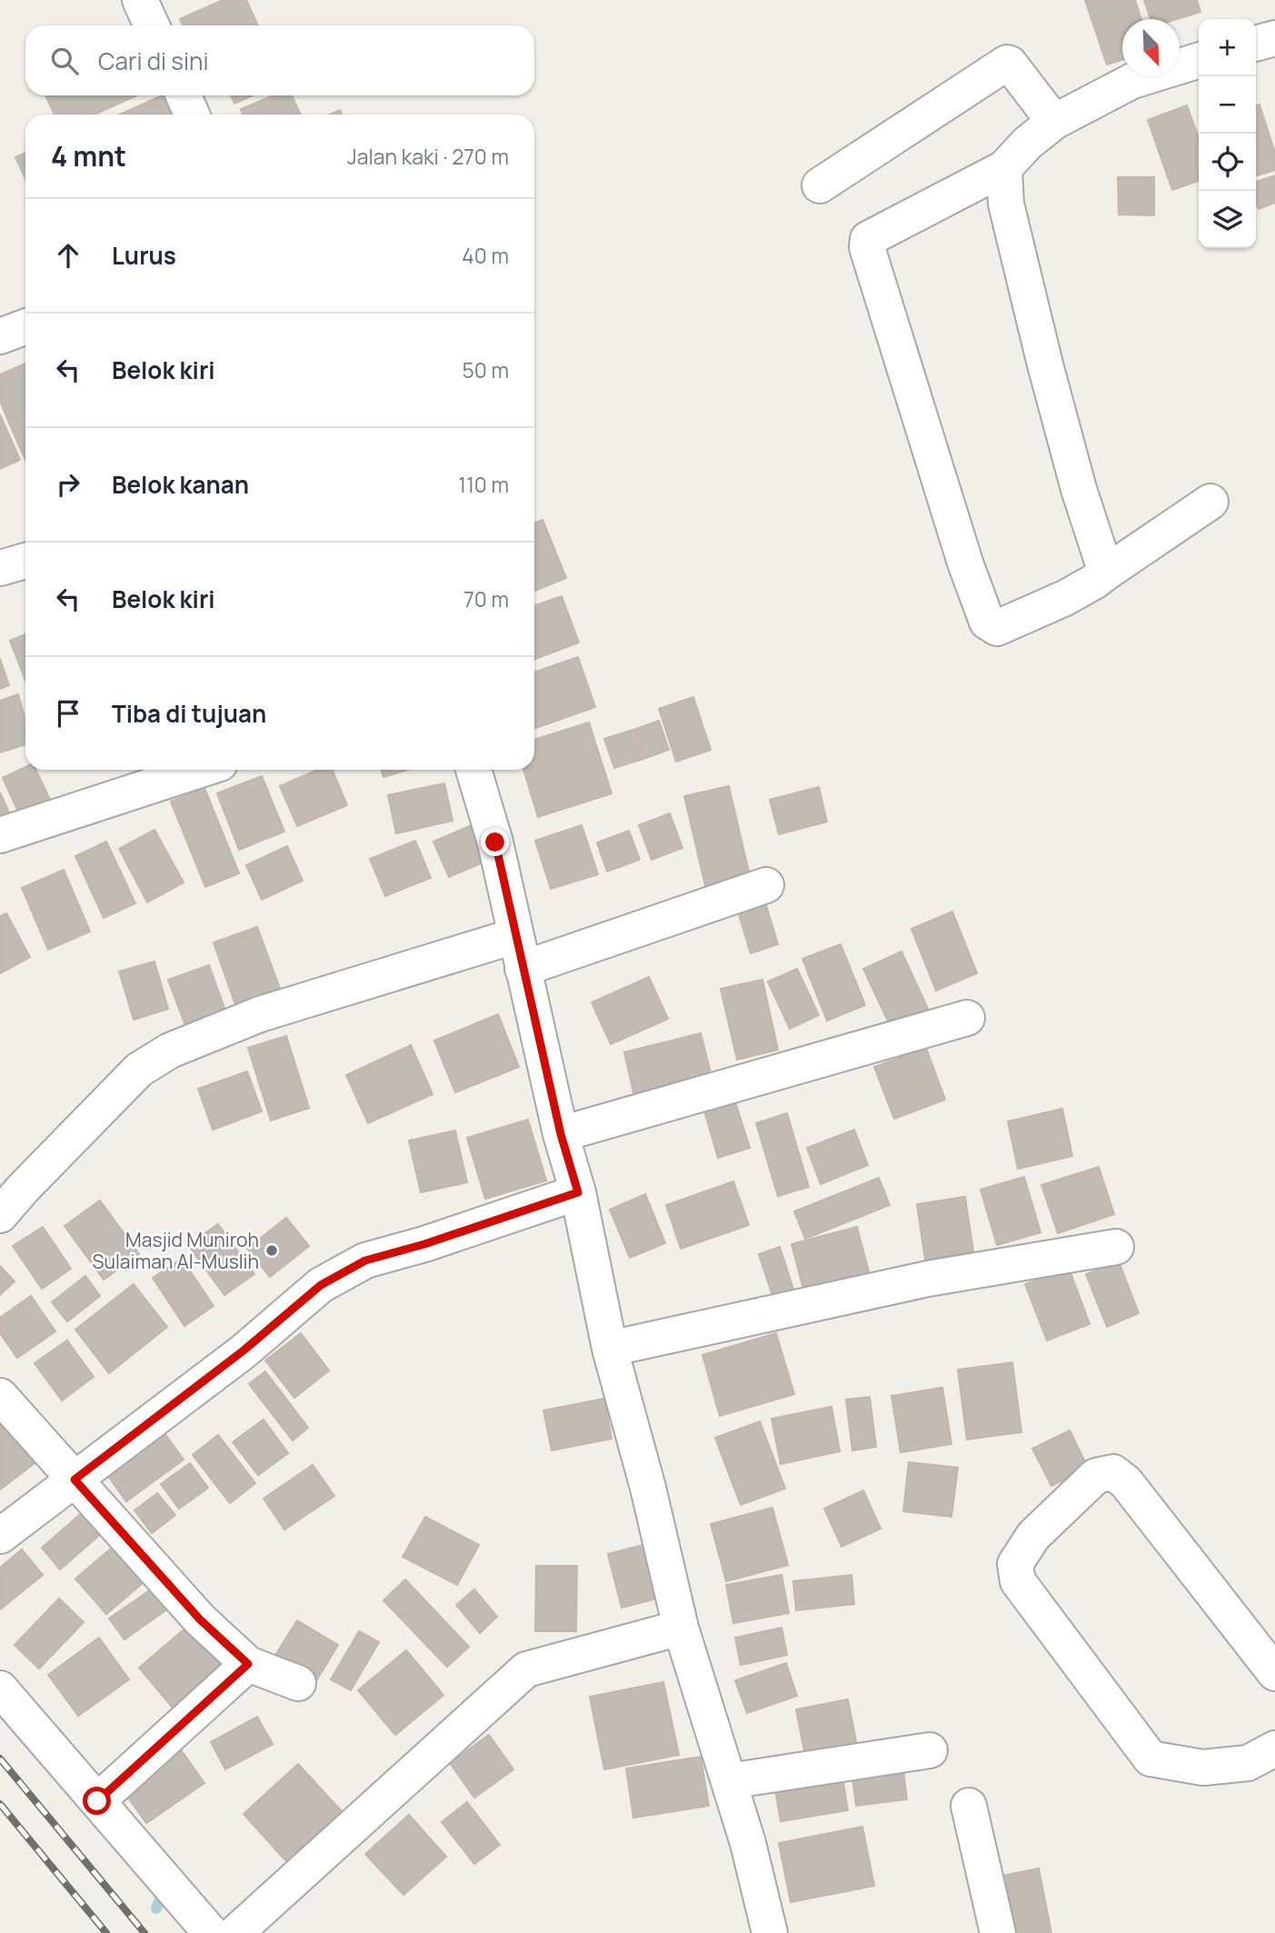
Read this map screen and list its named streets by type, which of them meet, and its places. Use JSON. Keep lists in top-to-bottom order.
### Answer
{
  "places": ["Masjid Muniroh Sulaiman Al-Muslih"],
  "north": "bottom right",
  "page": {
    "map_buttons": ["+", "−"],
    "search": "Cari di sini",
    "heading": ["4 mnt", "Jalan kaki · 270 m"],
    "list": [
      ["Lurus", "40 m"],
      ["Belok kiri", "50 m"],
      ["Belok kanan", "110 m"],
      ["Belok kiri", "70 m"],
      "Tiba di tujuan"
    ]
  }
}
